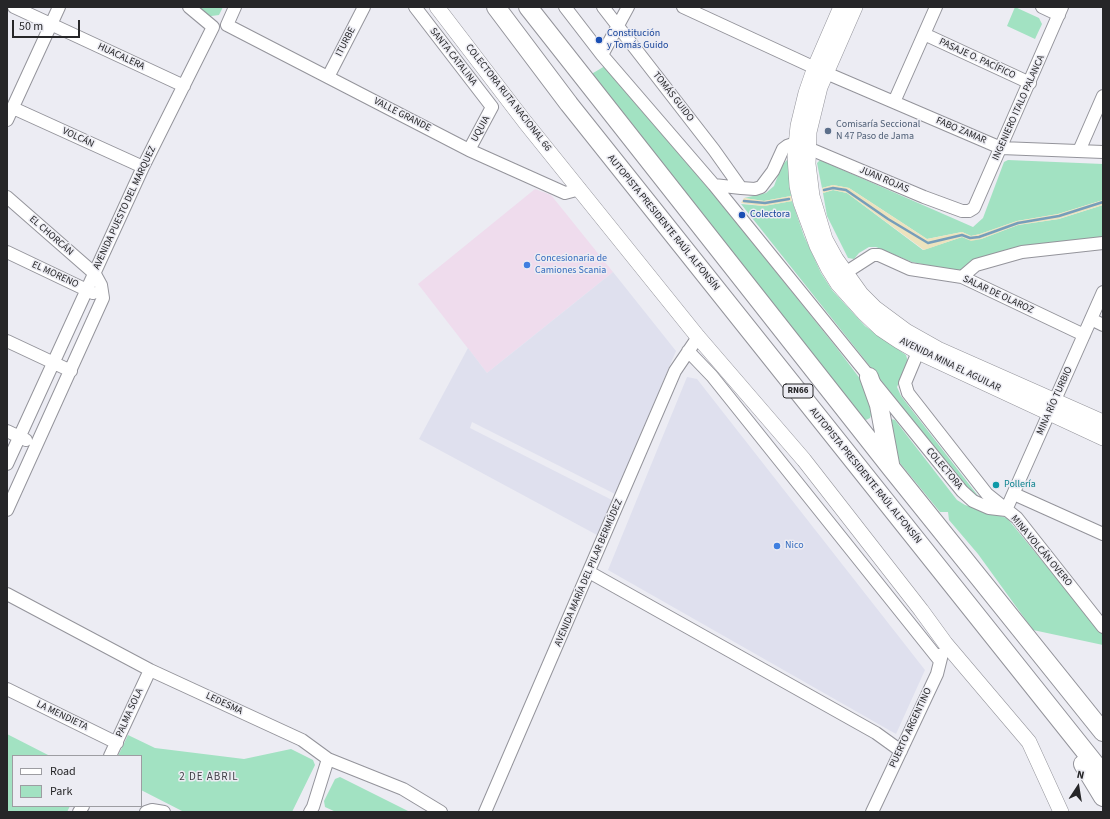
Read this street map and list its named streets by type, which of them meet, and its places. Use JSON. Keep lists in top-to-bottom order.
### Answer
{
  "streets": {
    "highway": ["AUTOPISTA PRESIDENTE RAÚL ALFONSÍN", "RN66"],
    "main road": ["COLECTORA RUTA NACIONAL 66", "AVENIDA MINA EL AGUILAR"],
    "street": [
      "ITURBE",
      "HUACALERA",
      "SANTA CATALINA",
      "PASAJE O. PACÍFICO",
      "TOMÁS GUIDO",
      "INGENIERO ITALO PALANCA",
      "VALLE GRANDE",
      "UQUIA",
      "FABO ZAMAR",
      "VOLCÁN",
      "JUAN ROJAS",
      "AVENIDA PUESTO DEL MARQUEZ",
      "EL CHORCÁN",
      "EL MORENO",
      "SALAR DE OLAROZ",
      "MINA RÍO TURBIO",
      "COLECTORA",
      "MINA VOLCÁN OVERO",
      "AVENIDA MARÍA DEL PILAR BERMÚDEZ",
      "LEDESMA",
      "PALMA SOLA",
      "LA MENDIETA",
      "PUERTO ARGENTINO"
    ]
  },
  "crossings": [
    ["ITURBE", "VALLE GRANDE"],
    ["HUACALERA", "AVENIDA PUESTO DEL MARQUEZ"],
    ["SANTA CATALINA", "UQUIA"],
    ["PASAJE O. PACÍFICO", "INGENIERO ITALO PALANCA"],
    ["COLECTORA RUTA NACIONAL 66", "VALLE GRANDE"],
    ["COLECTORA RUTA NACIONAL 66", "AVENIDA MARÍA DEL PILAR BERMÚDEZ"],
    ["COLECTORA RUTA NACIONAL 66", "PUERTO ARGENTINO"],
    ["INGENIERO ITALO PALANCA", "FABO ZAMAR"],
    ["INGENIERO ITALO PALANCA", "JUAN ROJAS"],
    ["VALLE GRANDE", "UQUIA"],
    ["VOLCÁN", "AVENIDA PUESTO DEL MARQUEZ"],
    ["JUAN ROJAS", "AVENIDA MINA EL AGUILAR"],
    ["AVENIDA PUESTO DEL MARQUEZ", "EL CHORCÁN"],
    ["AVENIDA PUESTO DEL MARQUEZ", "EL MORENO"],
    ["SALAR DE OLAROZ", "AVENIDA MINA EL AGUILAR"],
    ["SALAR DE OLAROZ", "MINA RÍO TURBIO"],
    ["AVENIDA MINA EL AGUILAR", "MINA RÍO TURBIO"],
    ["AVENIDA MINA EL AGUILAR", "MINA VOLCÁN OVERO"],
    ["MINA RÍO TURBIO", "COLECTORA"],
    ["MINA RÍO TURBIO", "MINA VOLCÁN OVERO"],
    ["COLECTORA", "MINA VOLCÁN OVERO"],
    ["LEDESMA", "PALMA SOLA"],
    ["PALMA SOLA", "LA MENDIETA"]
  ],
  "districts": ["2 DE ABRIL"],
  "places": [
    "Constitución y Tomás Guido",
    "Comisaría Seccional N 47 Paso de Jama",
    "Colectora",
    "Concesionaria de Camiones Scania",
    "Pollería",
    "Nico"
  ],
  "legend": ["Road", "Park"],
  "scale_bar": "50 m",
  "north": "top"
}
